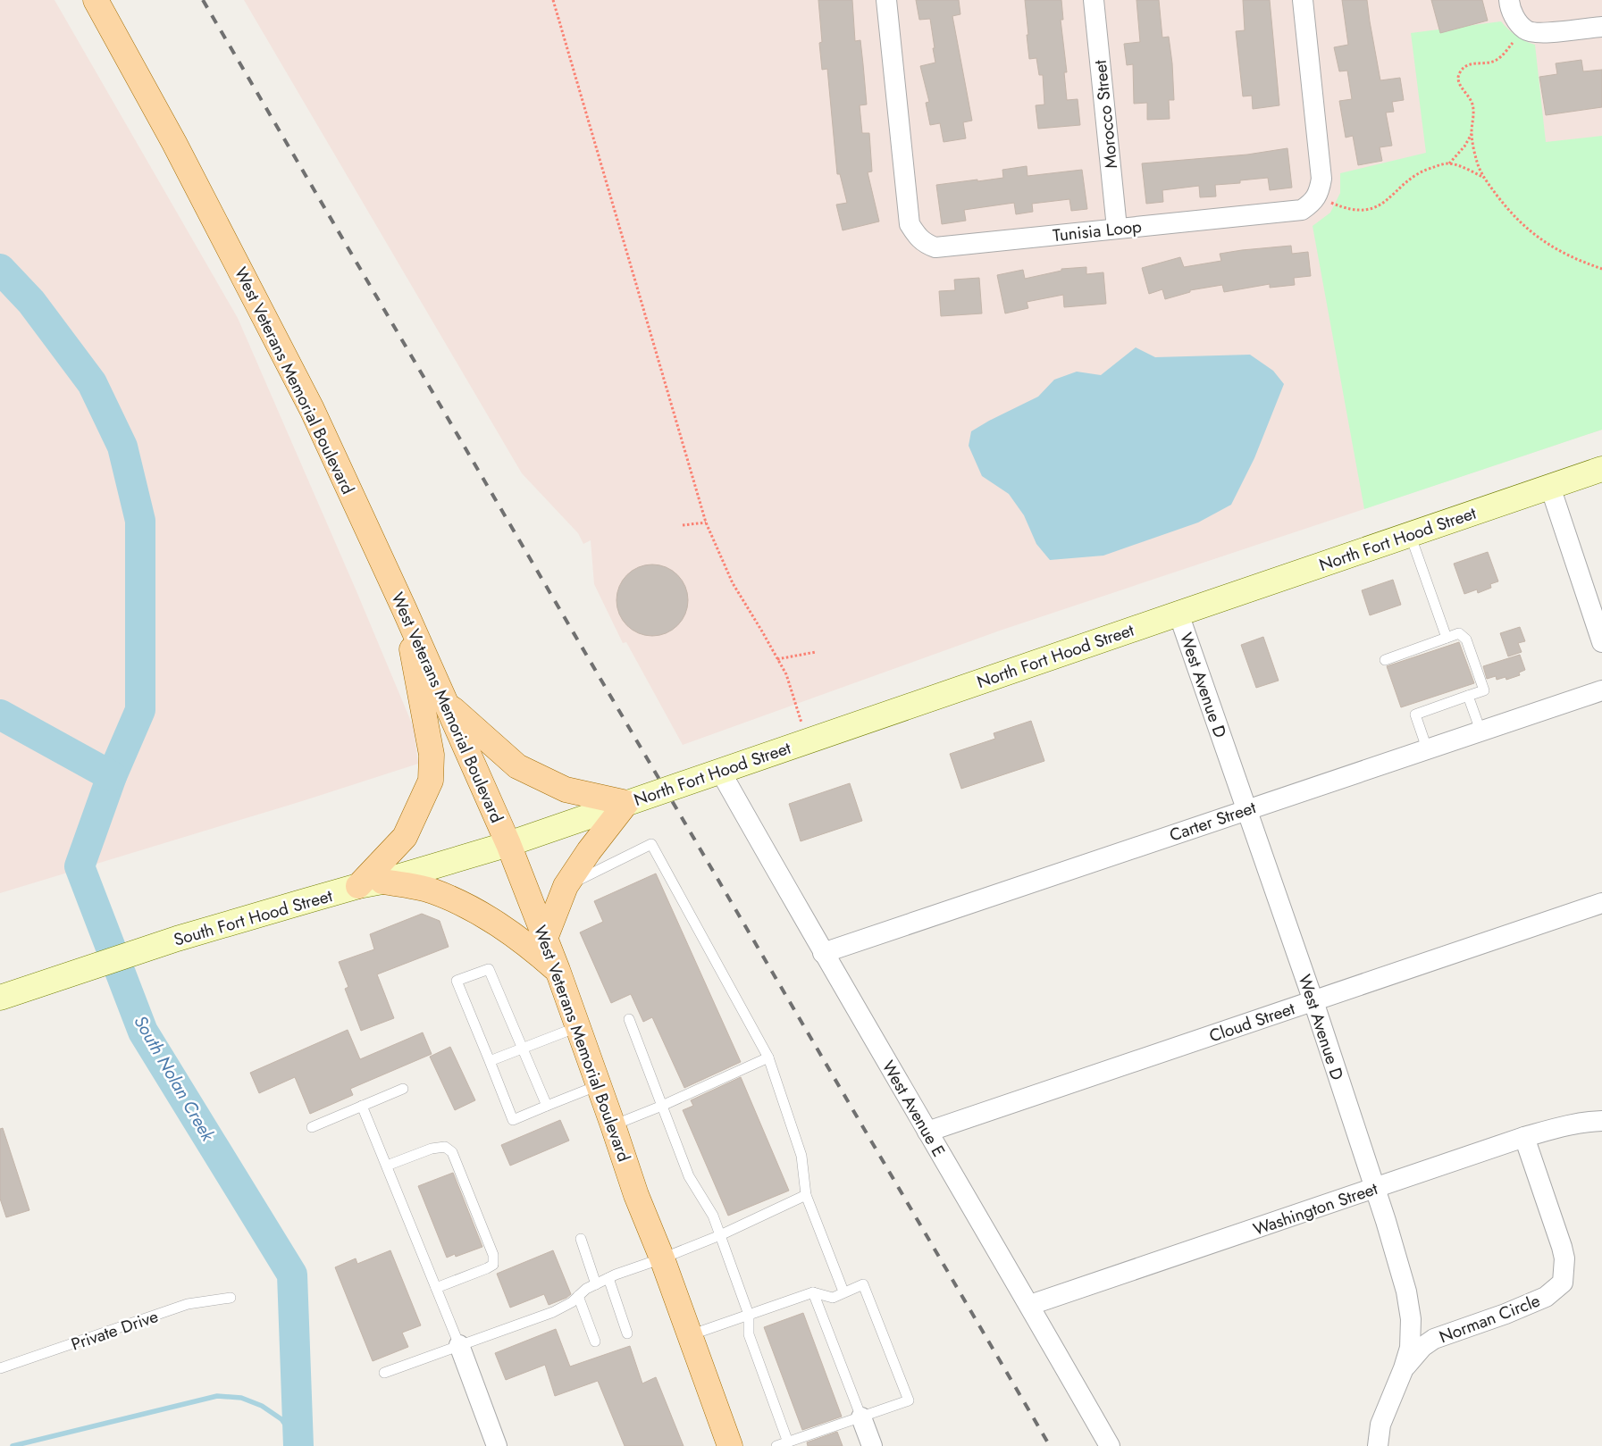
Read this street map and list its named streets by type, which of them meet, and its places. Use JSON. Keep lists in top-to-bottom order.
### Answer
{
  "streets": {
    "main road": ["West Veterans Memorial Boulevard", "North Fort Hood Street", "South Fort Hood Street"],
    "street": [
      "Morocco Street",
      "Tunisia Loop",
      "West Avenue D",
      "Carter Street",
      "Cloud Street",
      "West Avenue E",
      "Washington Street",
      "Norman Circle"
    ],
    "lane": ["Private Drive"]
  },
  "crossings": [
    ["Morocco Street", "Tunisia Loop"],
    ["West Veterans Memorial Boulevard", "North Fort Hood Street"],
    ["West Veterans Memorial Boulevard", "South Fort Hood Street"],
    ["North Fort Hood Street", "West Avenue D"],
    ["North Fort Hood Street", "South Fort Hood Street"],
    ["North Fort Hood Street", "West Avenue E"],
    ["West Avenue D", "Carter Street"],
    ["West Avenue D", "Cloud Street"],
    ["West Avenue D", "Washington Street"],
    ["West Avenue D", "Norman Circle"],
    ["Carter Street", "West Avenue E"],
    ["Cloud Street", "West Avenue E"],
    ["West Avenue E", "Washington Street"],
    ["Washington Street", "Norman Circle"]
  ],
  "water": ["South Nolan Creek"]
}
